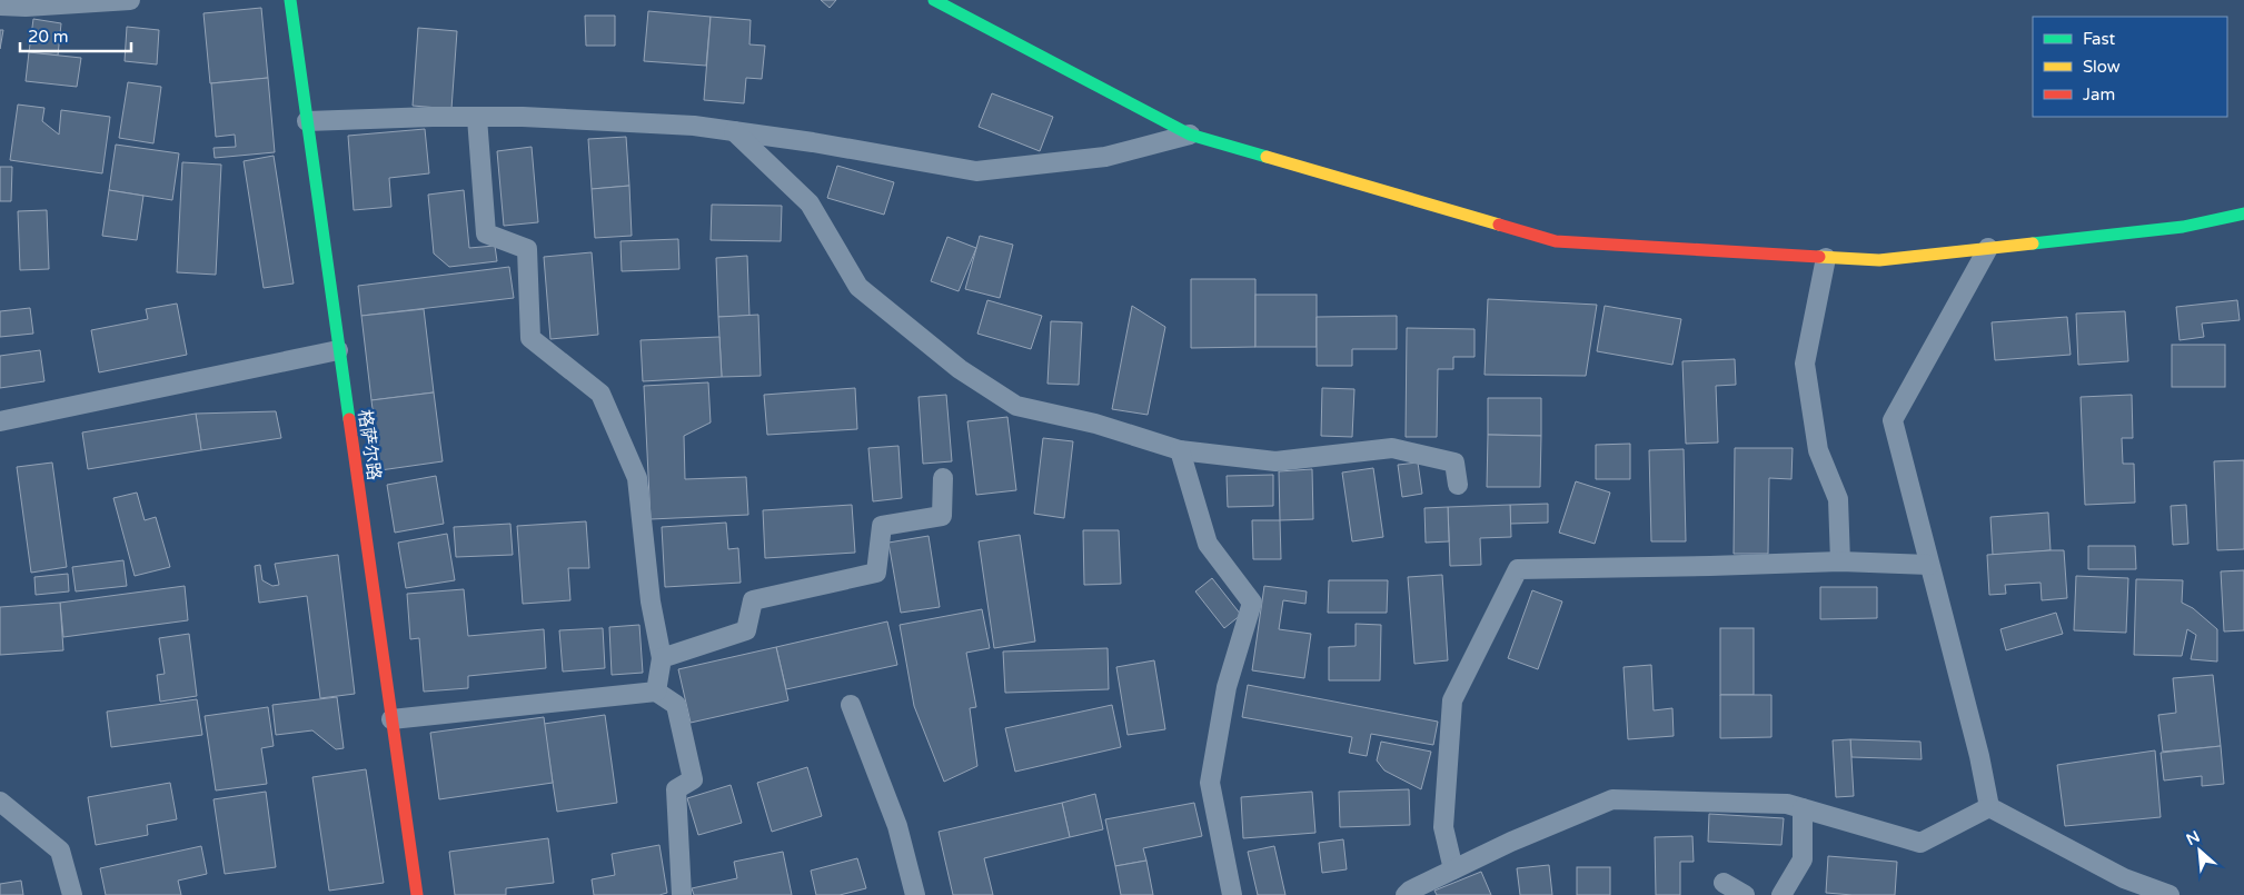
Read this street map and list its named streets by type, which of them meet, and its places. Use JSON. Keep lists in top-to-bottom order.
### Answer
{
  "streets": {
    "street": ["格萨尔路"]
  },
  "legend": ["Fast", "Slow", "Jam"],
  "scale_bar": "20 m",
  "north": "top left"
}
